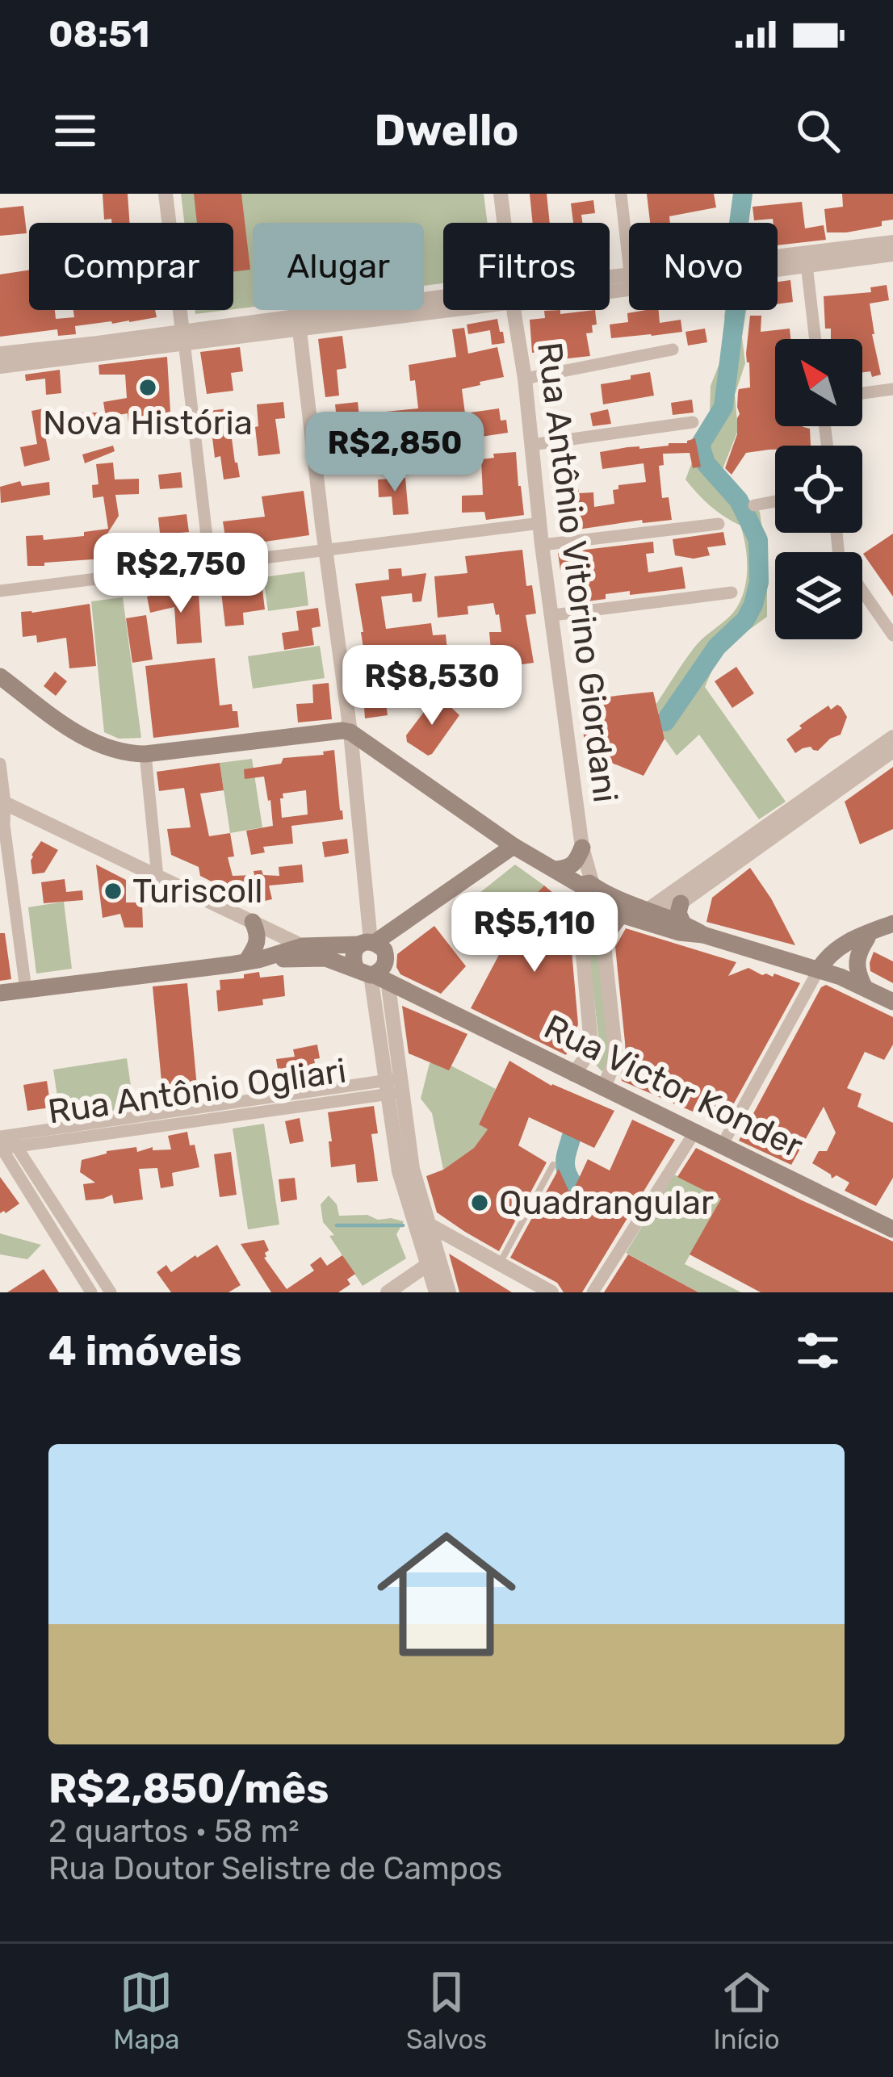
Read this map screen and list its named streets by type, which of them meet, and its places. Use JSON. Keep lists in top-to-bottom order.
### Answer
{
  "streets": {
    "main road": ["Rua Victor Konder"],
    "street": ["Rua Antônio Vitorino Giordani", "Rua Antônio Ogliari"]
  },
  "crossings": [
    ["Rua Antônio Vitorino Giordani", "Rua Victor Konder"]
  ],
  "places": ["Nova História", "Turiscoll", "Quadrangular"],
  "north": "top left",
  "page": {
    "status": "08:51",
    "header": "Dwello",
    "chip": [
      "Comprar",
      "Alugar",
      "Filtros",
      "Novo"
    ],
    "price": [
      "R$2,850",
      "R$2,750",
      "R$8,530",
      "R$5,110"
    ],
    "heading": "4 imóveis",
    "list": [
      {
        "name": "R$2,850/mês",
        "note": "2 quartos · 58 m² · Rua Doutor Selistre de Campos"
      }
    ],
    "tabs": ["Mapa", "Salvos", "Início"]
  }
}
